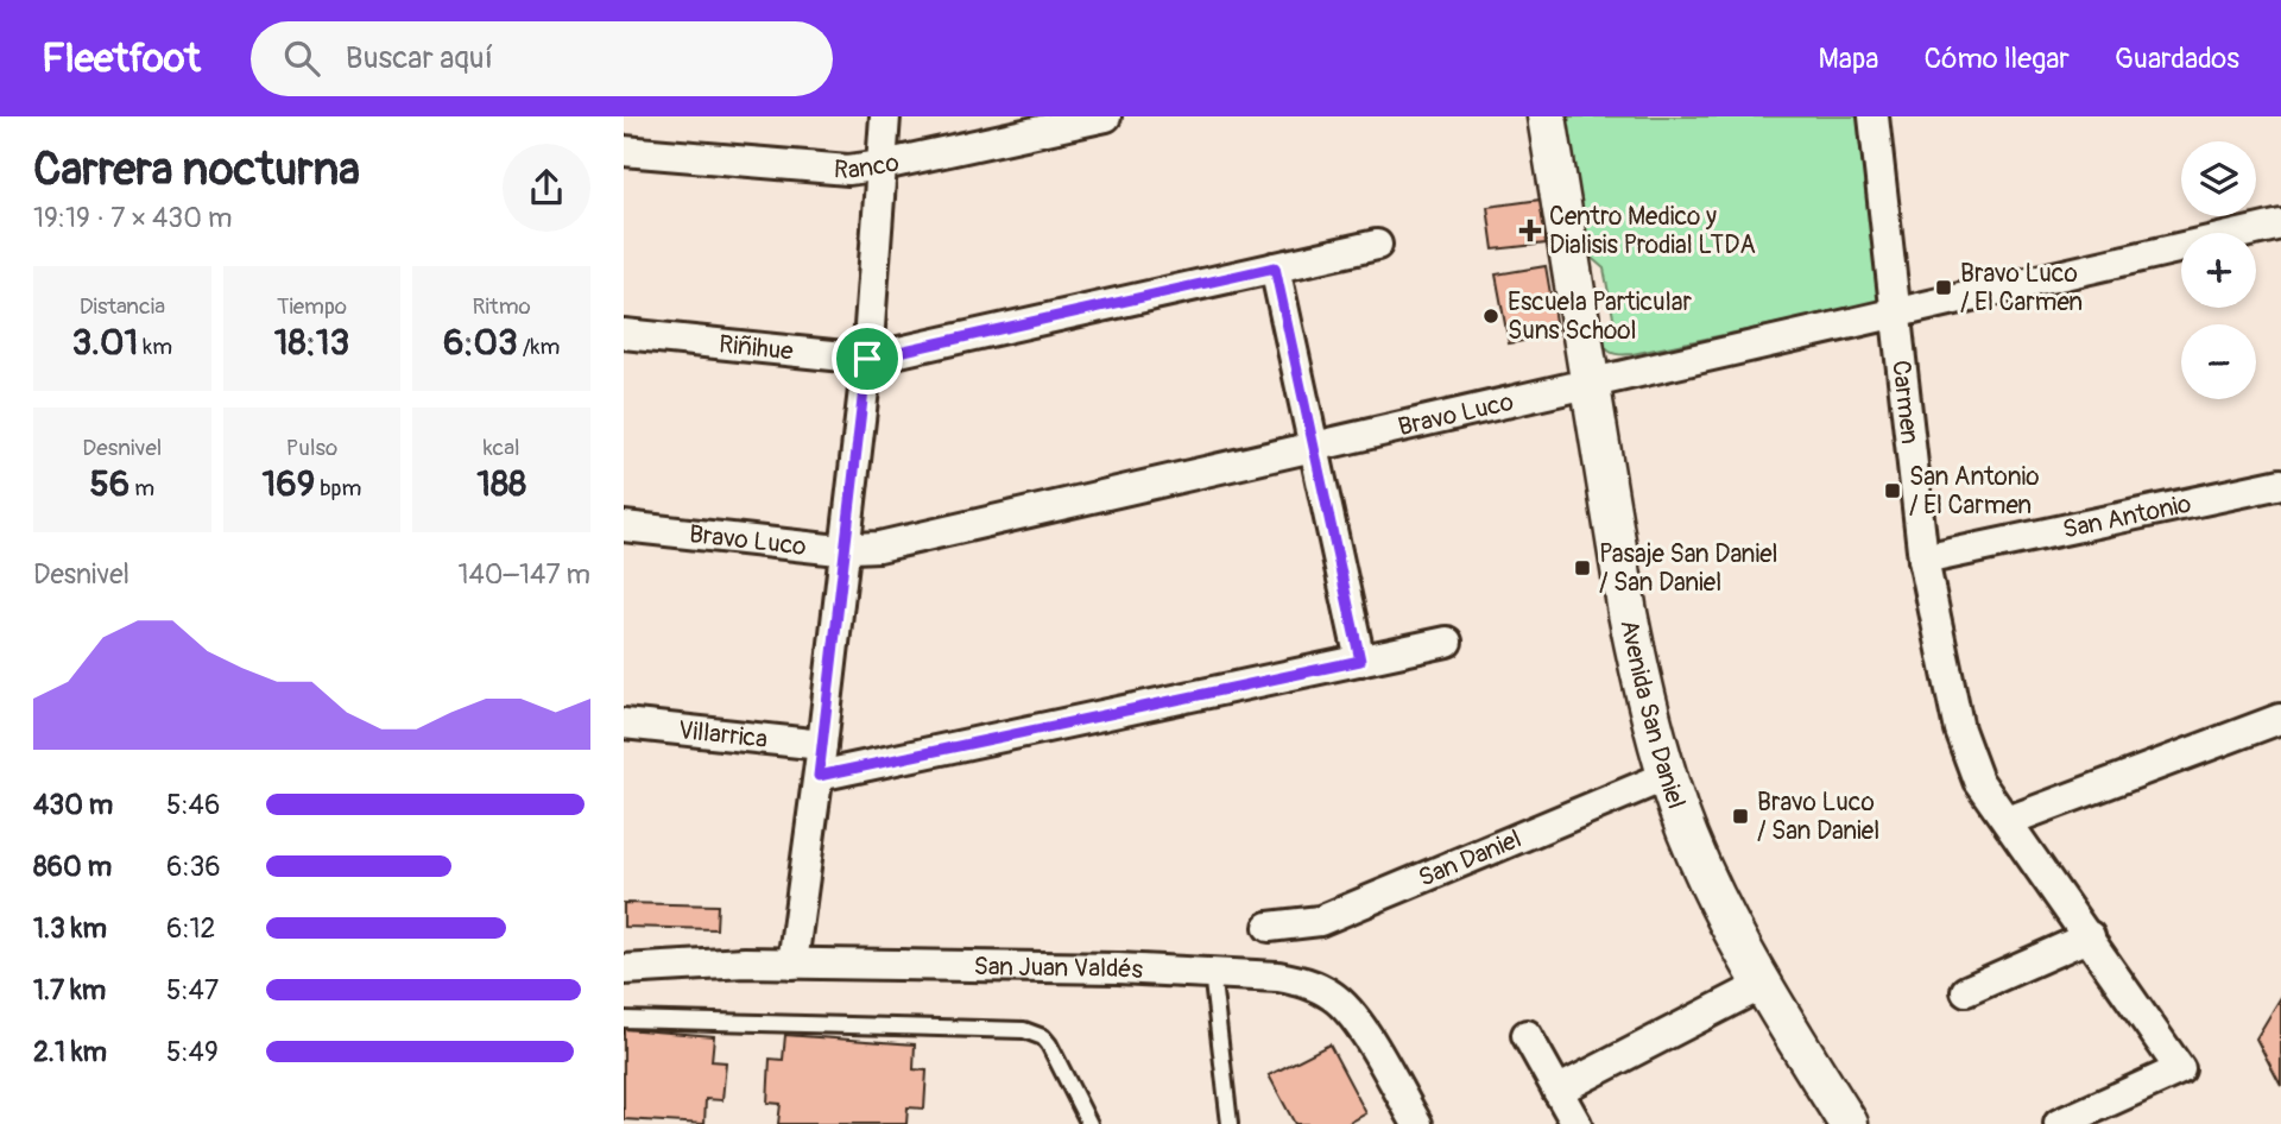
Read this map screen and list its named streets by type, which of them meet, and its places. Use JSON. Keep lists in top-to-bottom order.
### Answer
{
  "streets": {
    "street": [
      "Ranco",
      "Riñihue",
      "Carmen",
      "Bravo Luco",
      "San Antonio",
      "Avenida San Daniel",
      "Villarrica",
      "San Daniel",
      "San Juan Valdés"
    ]
  },
  "crossings": [
    ["Carmen", "Bravo Luco"],
    ["Carmen", "San Antonio"],
    ["Bravo Luco", "Avenida San Daniel"],
    ["Avenida San Daniel", "San Daniel"]
  ],
  "places": {
    "health": ["Centro Medico y Dialisis Prodial LTDA"],
    "transit": [
      "Bravo Luco / El Carmen",
      "San Antonio / El Carmen",
      "Pasaje San Daniel / San Daniel",
      "Bravo Luco / San Daniel"
    ],
    "other": ["Escuela Particular Suns School"]
  },
  "page": {
    "header": "Fleetfoot",
    "search": "Buscar aquí",
    "nav": ["Mapa", "Cómo llegar", "Guardados"],
    "heading": ["Carrera nocturna", "19:19 · 7 × 430 m"],
    "map_buttons": ["+", "−"],
    "stats": [
      ["Distancia", "3.01 km"],
      ["Tiempo", "18:13"],
      ["Ritmo", "6:03 /km"],
      ["Desnivel", "56 m"],
      ["Pulso", "169 bpm"],
      ["kcal", "188"]
    ],
    "chart": ["Desnivel", "140–147 m"],
    "list": [
      {
        "name": "430 m",
        "note": "5:46"
      },
      {
        "name": "860 m",
        "note": "6:36"
      },
      {
        "name": "1.3 km",
        "note": "6:12"
      },
      {
        "name": "1.7 km",
        "note": "5:47"
      },
      {
        "name": "2.1 km",
        "note": "5:49"
      }
    ]
  }
}
